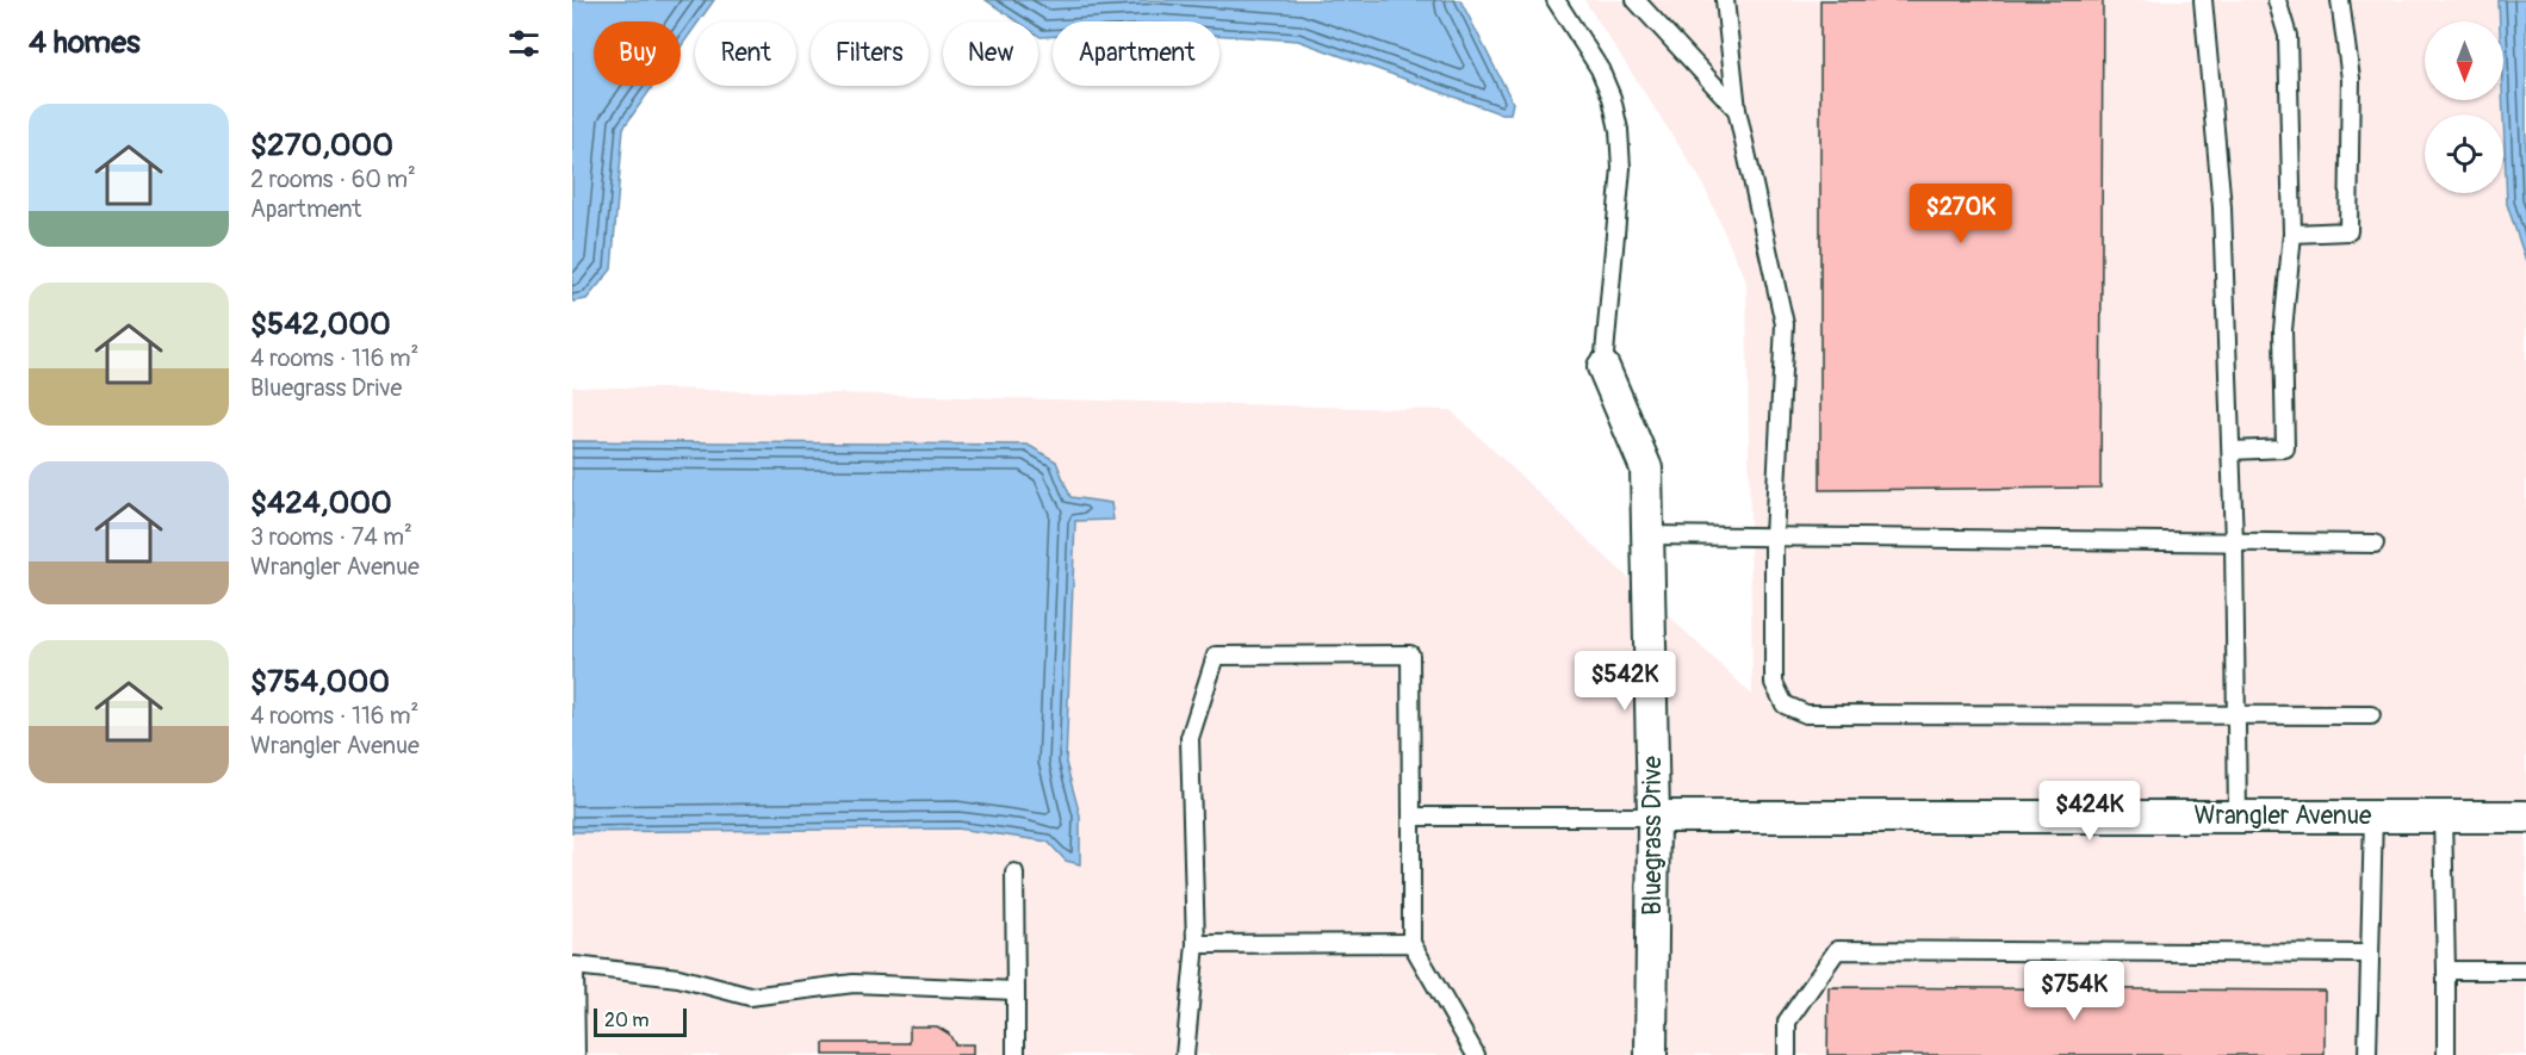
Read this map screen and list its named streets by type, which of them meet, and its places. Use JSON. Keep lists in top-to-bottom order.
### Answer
{
  "streets": {
    "street": ["Wrangler Avenue", "Bluegrass Drive"]
  },
  "crossings": [
    ["Wrangler Avenue", "Bluegrass Drive"]
  ],
  "scale_bar": "20 m",
  "north": "bottom",
  "page": {
    "heading": "4 homes",
    "chip": [
      "Buy",
      "Rent",
      "Filters",
      "New",
      "Apartment"
    ],
    "list": [
      {
        "name": "$270,000",
        "note": "2 rooms · 60 m² · Apartment"
      },
      {
        "name": "$542,000",
        "note": "4 rooms · 116 m² · Bluegrass Drive"
      },
      {
        "name": "$424,000",
        "note": "3 rooms · 74 m² · Wrangler Avenue"
      },
      {
        "name": "$754,000",
        "note": "4 rooms · 116 m² · Wrangler Avenue"
      }
    ],
    "price": [
      "$270K",
      "$542K",
      "$424K",
      "$754K"
    ],
    "scale": "20 m"
  }
}
